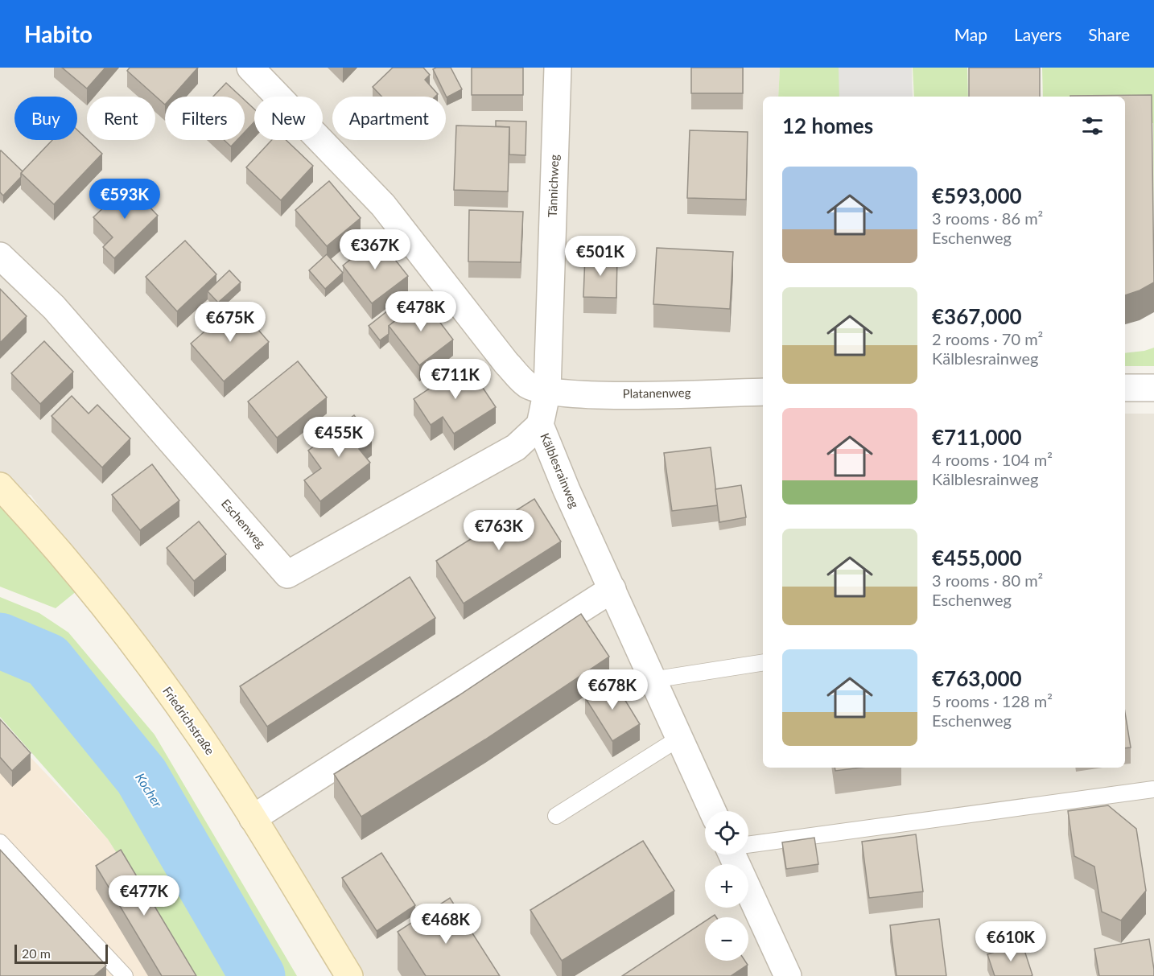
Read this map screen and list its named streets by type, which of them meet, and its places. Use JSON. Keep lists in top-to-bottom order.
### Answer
{
  "streets": {
    "main road": ["Friedrichstraße"],
    "street": [
      "Tännichweg",
      "Platanenweg",
      "Kälblesrainweg",
      "Eschenweg"
    ]
  },
  "crossings": [
    ["Tännichweg", "Platanenweg"],
    ["Tännichweg", "Kälblesrainweg"],
    ["Platanenweg", "Kälblesrainweg"],
    ["Kälblesrainweg", "Eschenweg"]
  ],
  "water": ["Kocher"],
  "scale_bar": "20 m",
  "page": {
    "header": "Habito",
    "nav": ["Map", "Layers", "Share"],
    "chip": [
      "Buy",
      "Rent",
      "Filters",
      "New",
      "Apartment"
    ],
    "heading": "12 homes",
    "list": [
      {
        "name": "€593,000",
        "note": "3 rooms · 86 m² · Eschenweg"
      },
      {
        "name": "€367,000",
        "note": "2 rooms · 70 m² · Kälblesrainweg"
      },
      {
        "name": "€711,000",
        "note": "4 rooms · 104 m² · Kälblesrainweg"
      },
      {
        "name": "€455,000",
        "note": "3 rooms · 80 m² · Eschenweg"
      },
      {
        "name": "€763,000",
        "note": "5 rooms · 128 m² · Eschenweg"
      }
    ],
    "price": [
      "€593K",
      "€367K",
      "€501K",
      "€478K",
      "€675K",
      "€711K",
      "€455K",
      "€763K",
      "€678K",
      "€477K",
      "€468K",
      "€610K"
    ],
    "map_buttons": ["+", "−"],
    "scale": "20 m"
  }
}
